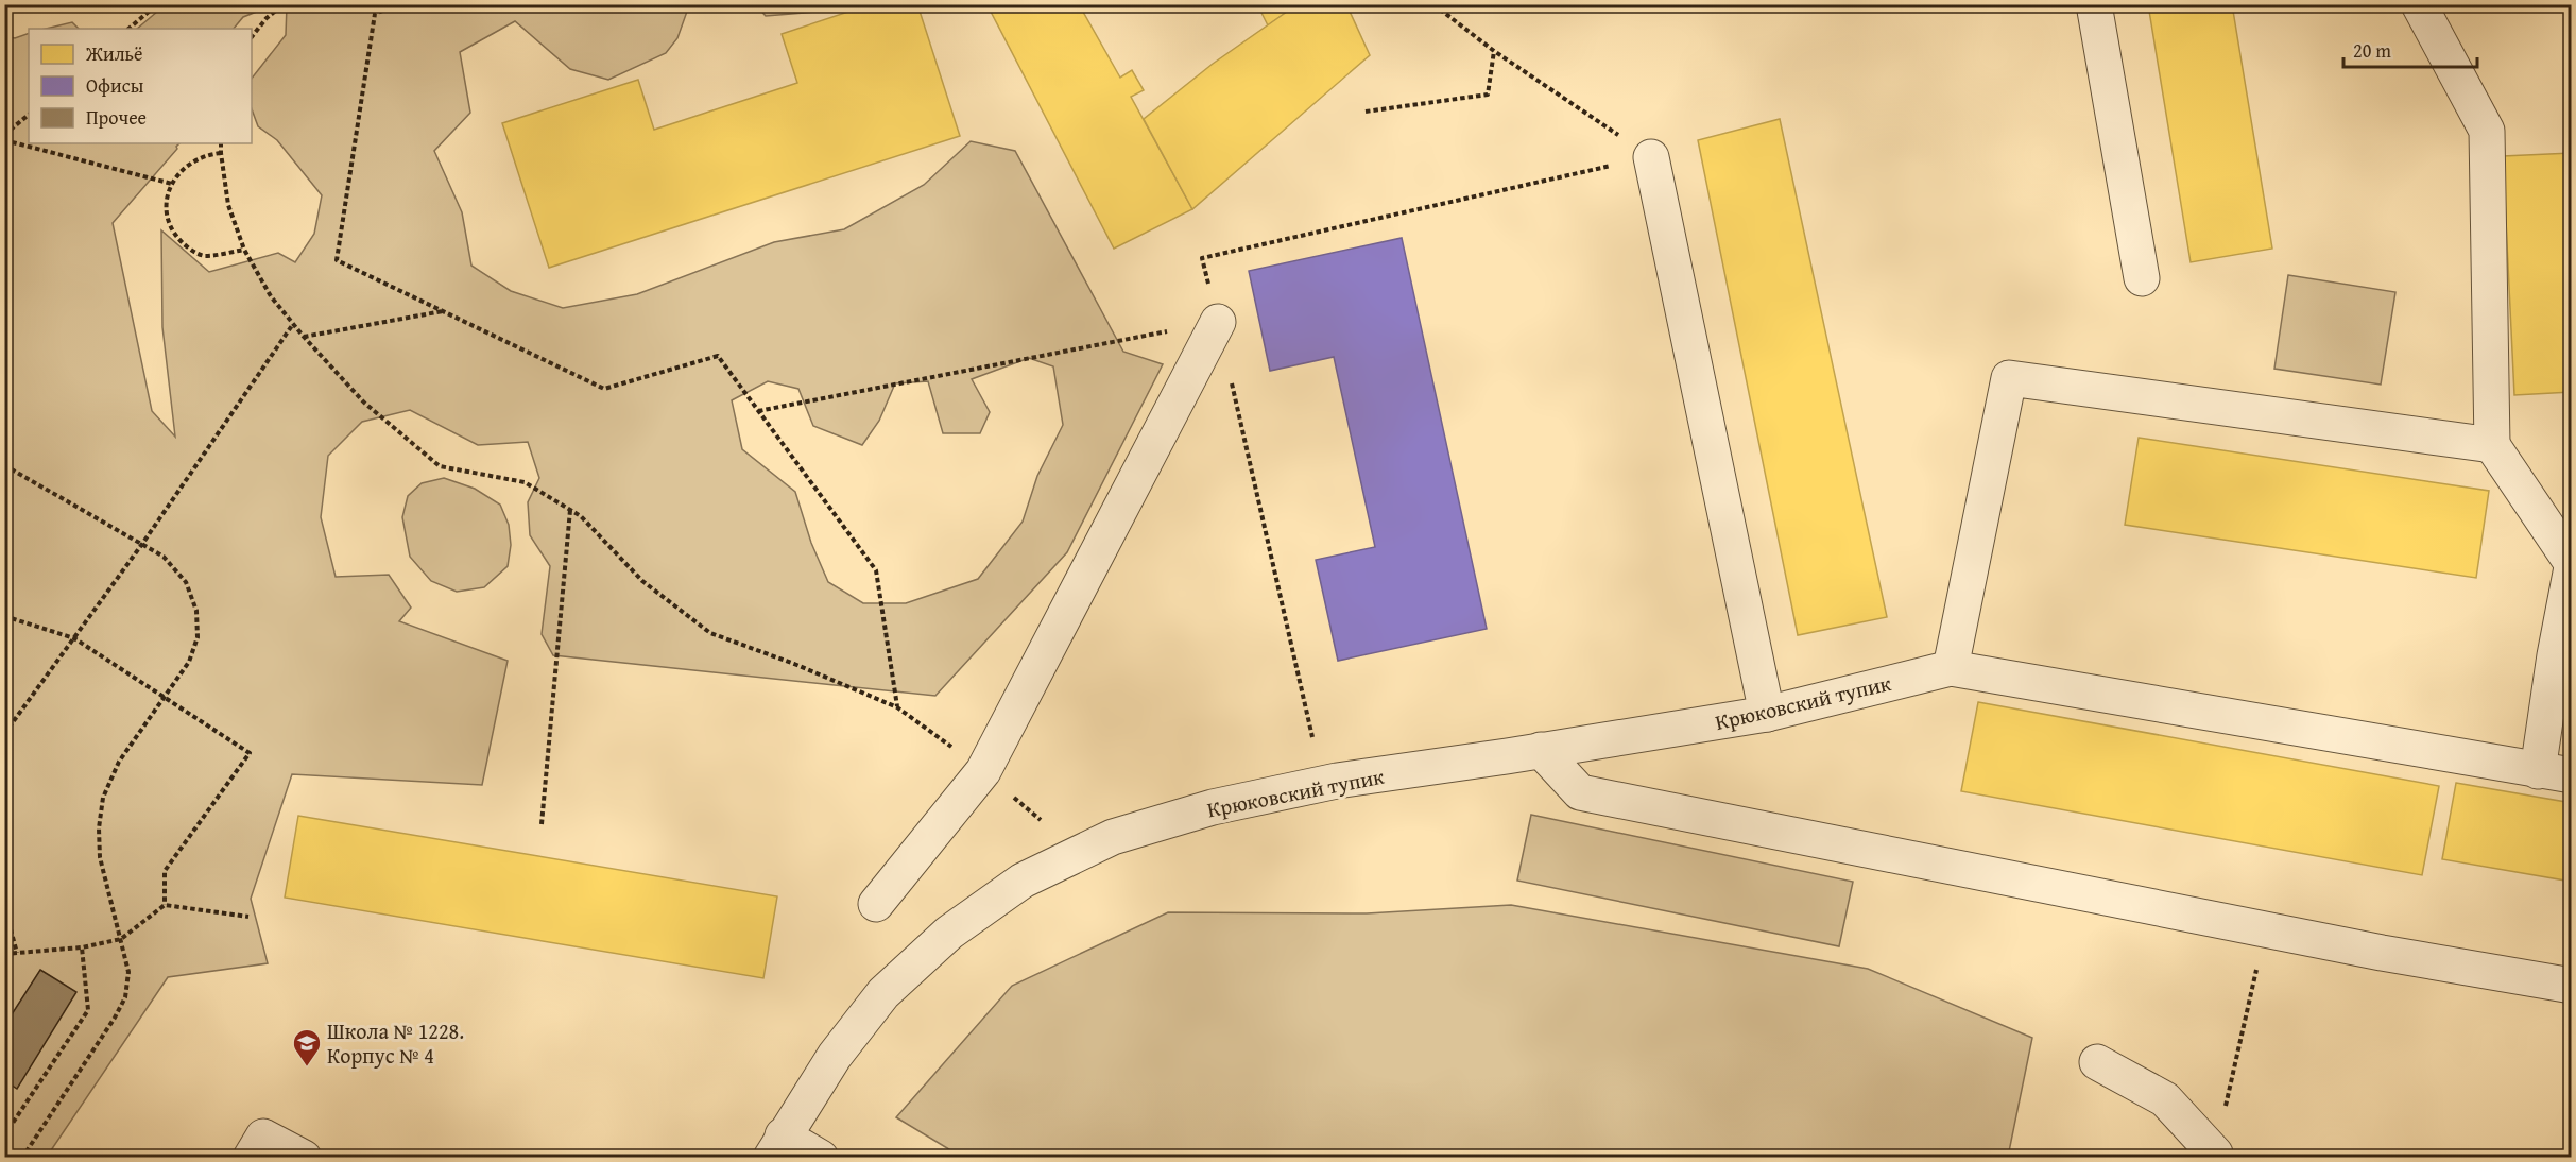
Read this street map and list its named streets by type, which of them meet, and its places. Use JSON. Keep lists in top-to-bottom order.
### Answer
{
  "streets": {
    "street": ["Крюковский тупик"]
  },
  "places": {
    "school or university": ["Школа № 1228. Корпус № 4"]
  },
  "legend": ["Жильё", "Офисы", "Прочее"],
  "scale_bar": "20 m"
}
